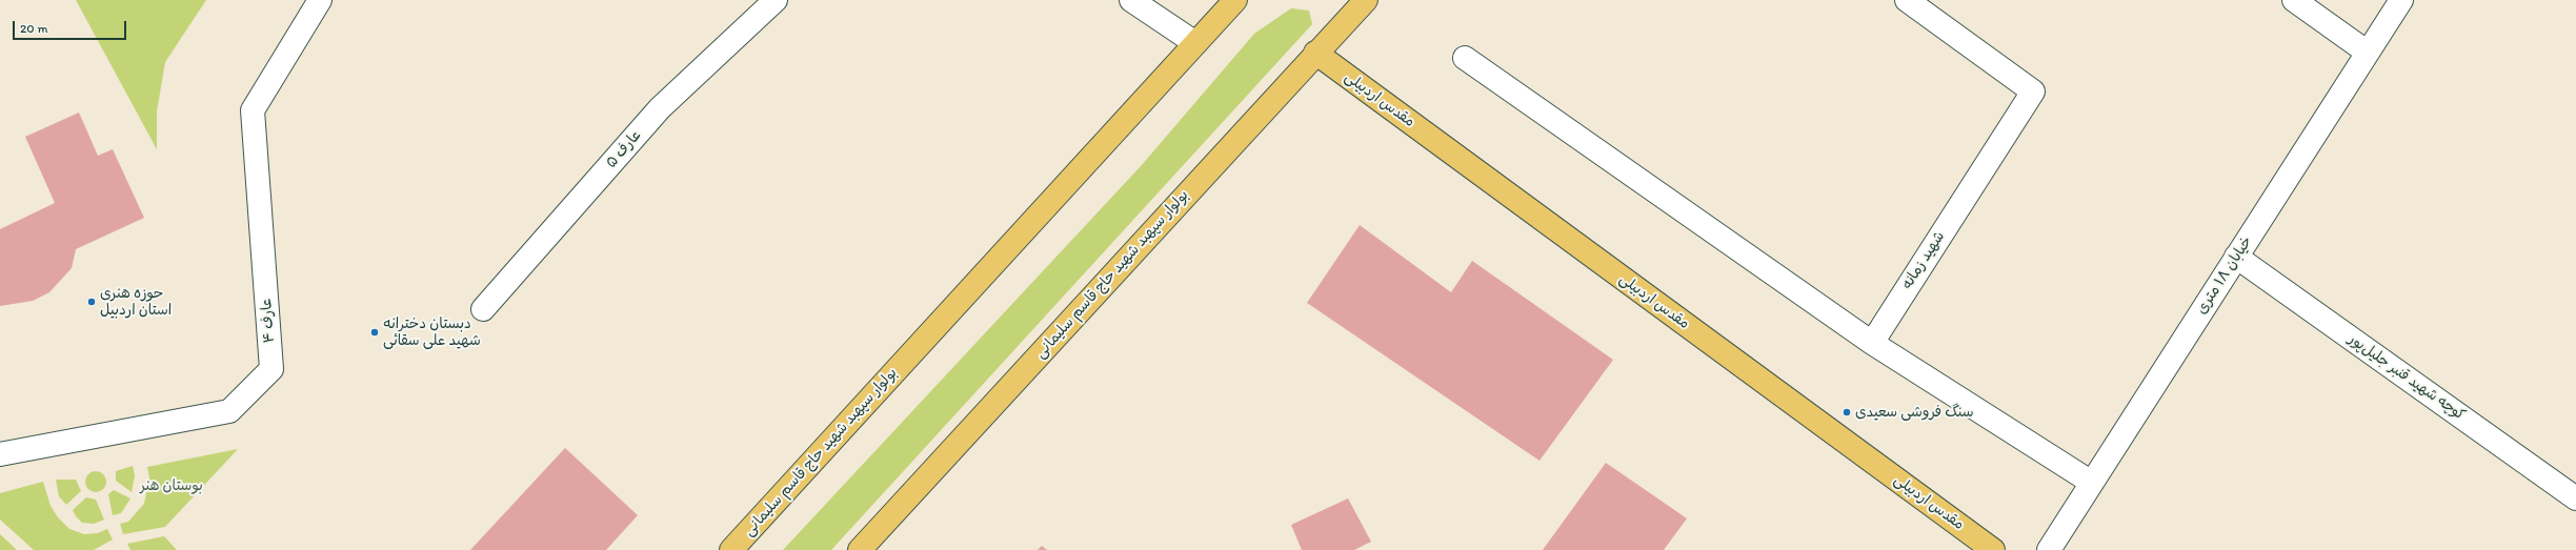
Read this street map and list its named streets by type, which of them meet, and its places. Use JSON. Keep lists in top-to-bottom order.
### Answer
{
  "streets": {
    "main road": ["مقدس اردبیلی", "بولوار سپهبد شهید حاج قاسم سلیمانی"],
    "street": [
      "عارف ۵",
      "شهید زمانه",
      "خیابان ۱۸ متری",
      "عارف ۴",
      "کوچه شهید قنبر جلیل‌پور"
    ]
  },
  "crossings": [
    ["مقدس اردبیلی", "بولوار سپهبد شهید حاج قاسم سلیمانی"],
    ["خیابان ۱۸ متری", "کوچه شهید قنبر جلیل‌پور"]
  ],
  "parks": ["بوستان هنر"],
  "places": ["حوزه هنری استان اردبیل", "دبستان دخترانه شهید علی سقائی", "سنگ فروشی سعیدی"],
  "scale_bar": "20 m"
}
